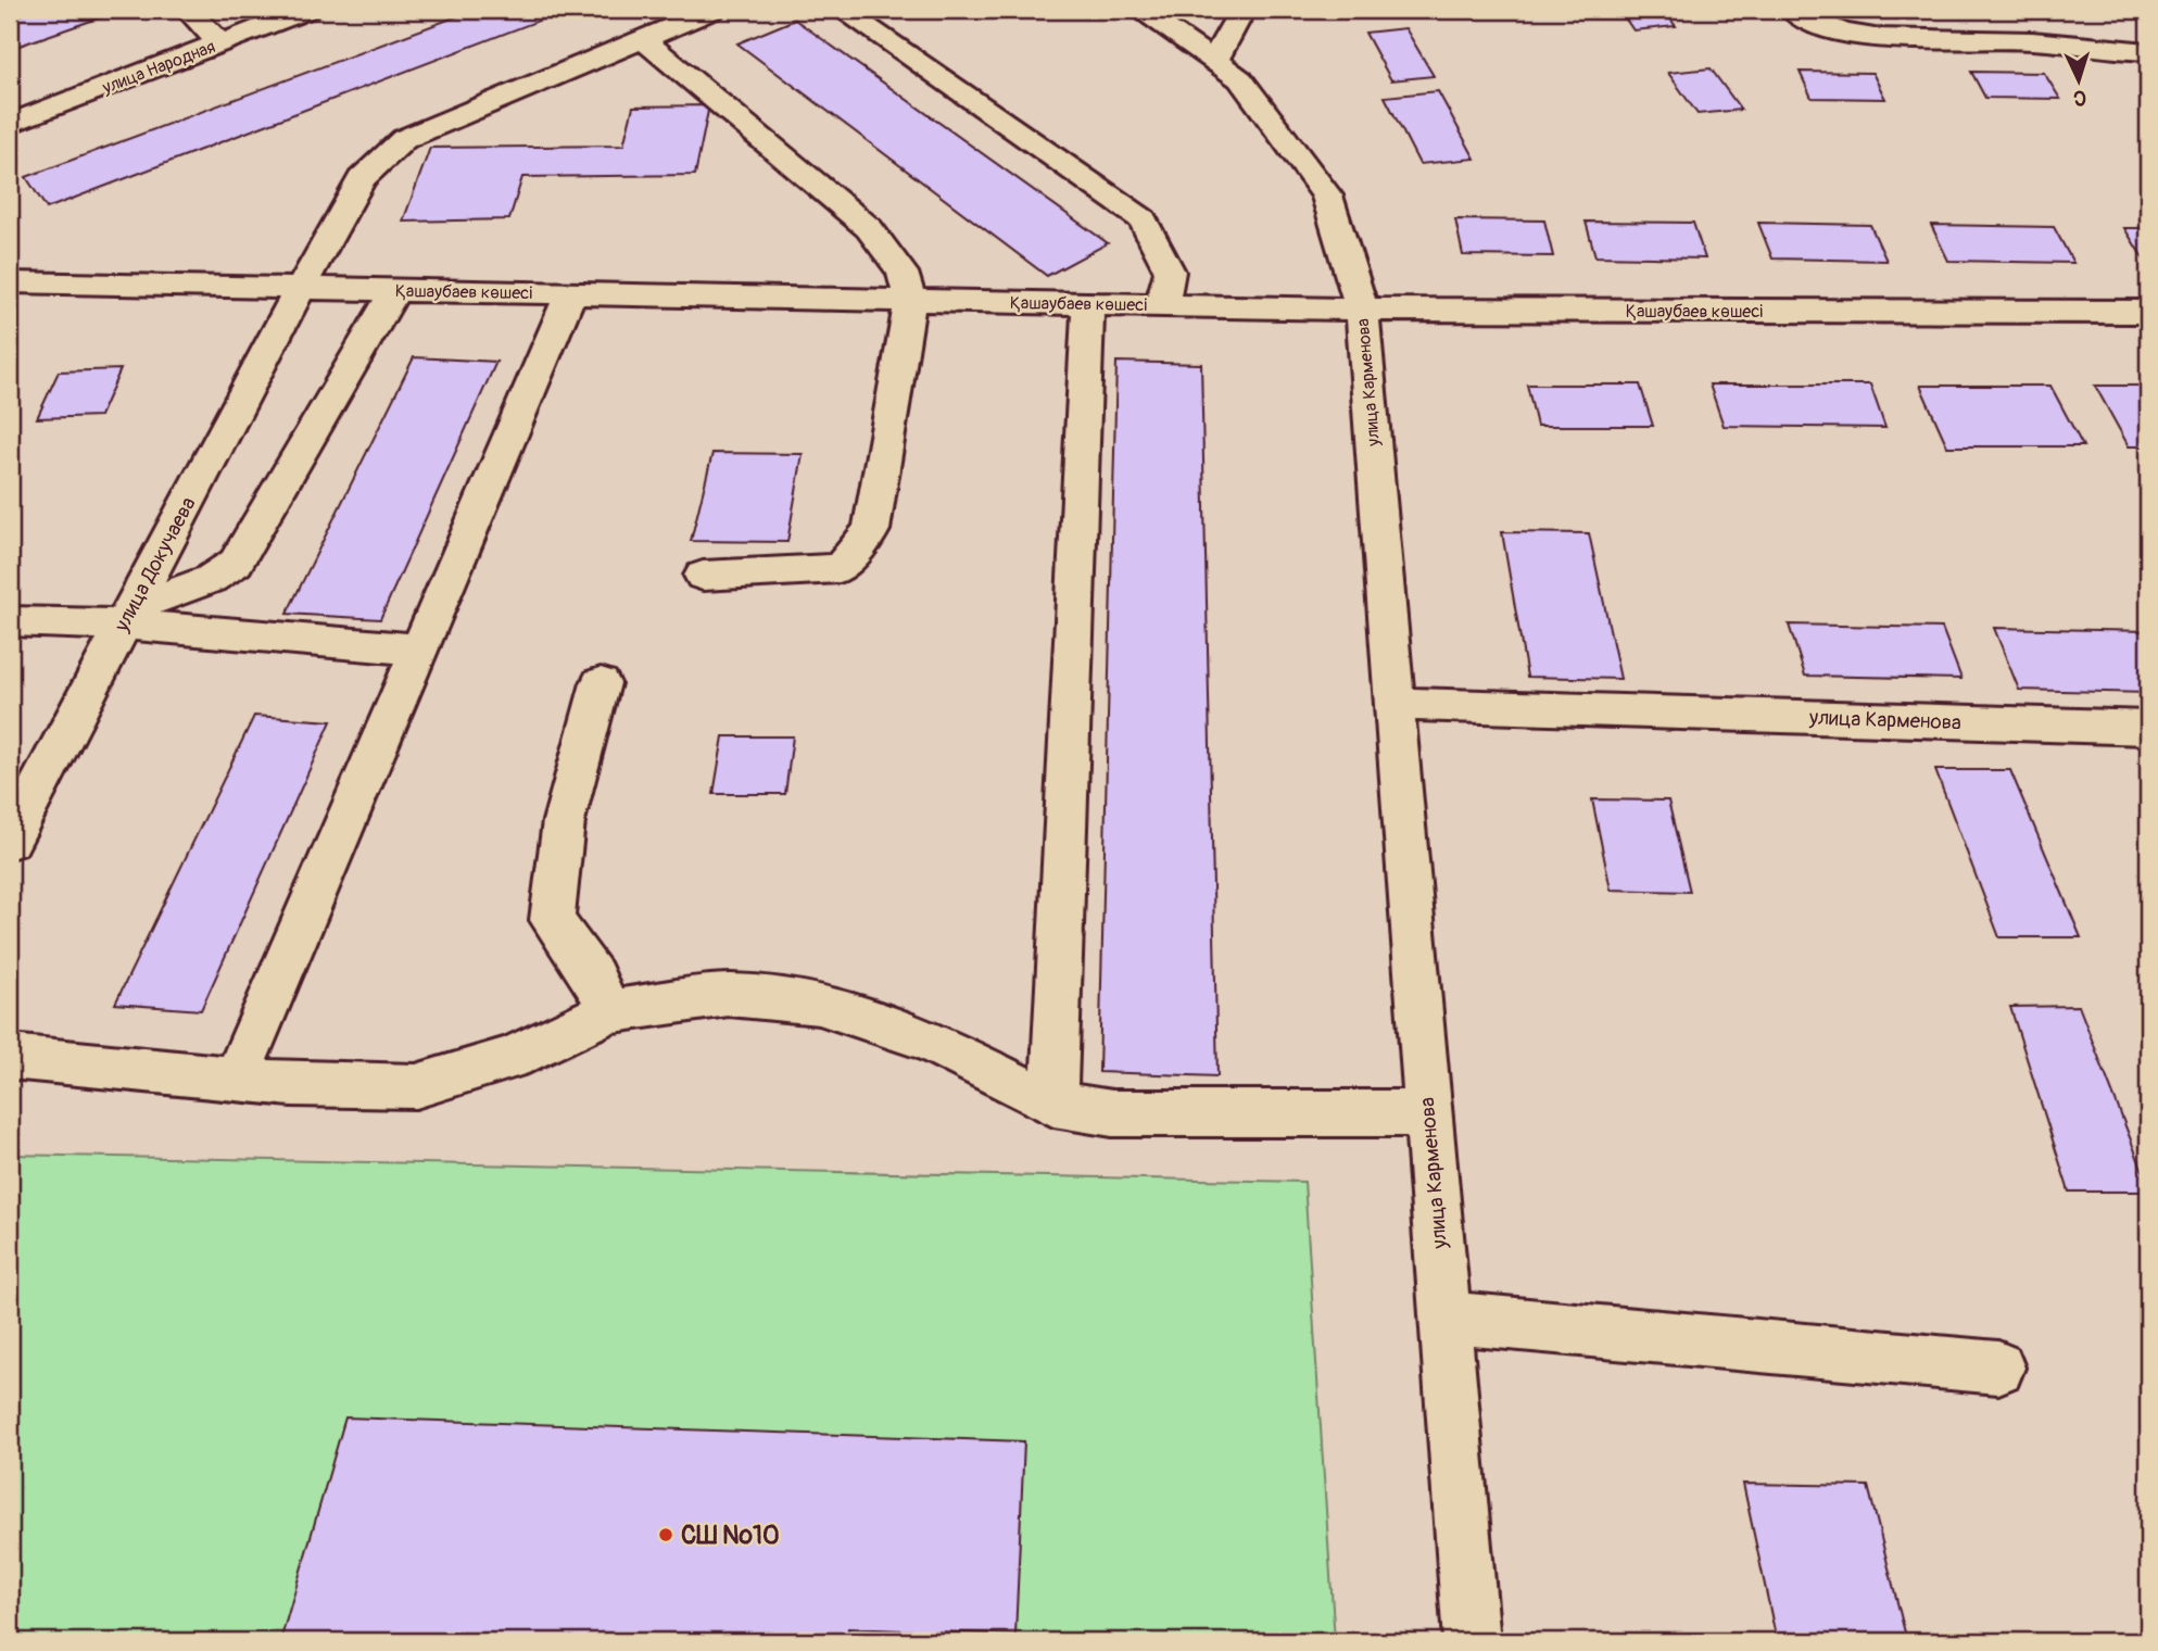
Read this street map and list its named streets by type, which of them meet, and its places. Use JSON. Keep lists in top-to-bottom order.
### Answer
{
  "streets": {
    "street": [
      "улица Народная",
      "Қашаубаев көшесі",
      "улица Карменова",
      "улица Докучаева"
    ]
  },
  "crossings": [
    ["Қашаубаев көшесі", "улица Карменова"],
    ["Қашаубаев көшесі", "улица Докучаева"]
  ],
  "places": ["СШ №10"],
  "north": "bottom"
}
